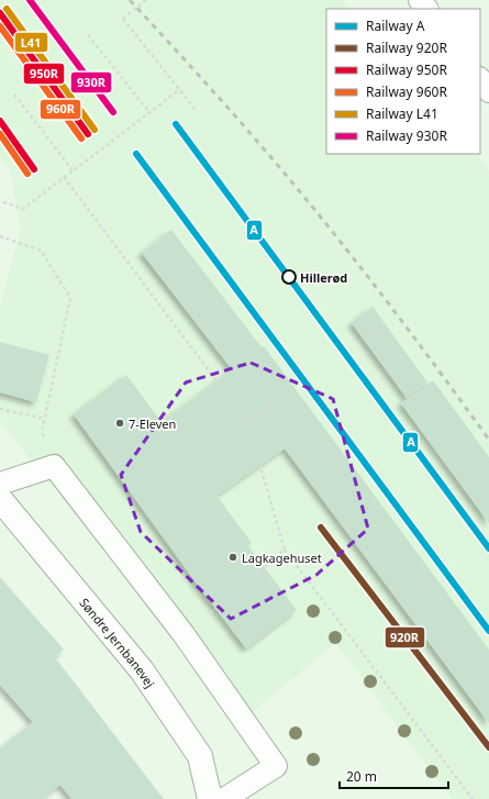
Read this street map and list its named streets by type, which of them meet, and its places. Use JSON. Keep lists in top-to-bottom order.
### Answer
{
  "streets": {
    "street": ["Søndre Jernbanevej"]
  },
  "places": ["Hillerød", "7-Eleven", "Lagkagehuset"],
  "lines": [
    "rail line 930R",
    "rail line L41",
    "rail line 950R",
    "rail line 960R",
    "rail line A",
    "rail line 920R"
  ],
  "legend": [
    "Railway A",
    "Railway 920R",
    "Railway 950R",
    "Railway 960R",
    "Railway L41",
    "Railway 930R"
  ],
  "scale_bar": "20 m"
}
